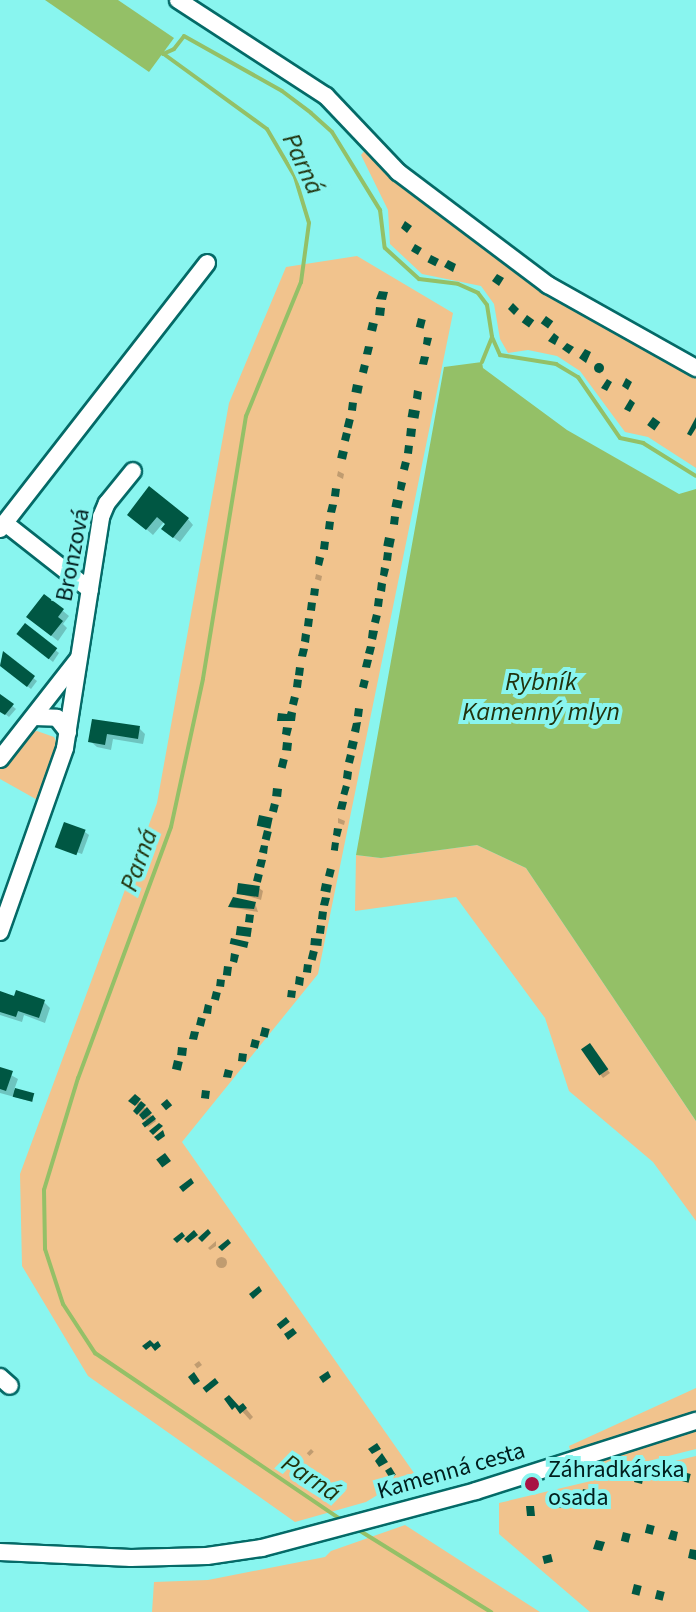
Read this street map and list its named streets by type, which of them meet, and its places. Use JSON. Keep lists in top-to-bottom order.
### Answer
{
  "streets": {
    "street": ["Bronzová", "Kamenná cesta"]
  },
  "water": ["Parná", "Rybník Kamenný mlyn"],
  "places": ["Záhradkárska osada"]
}
